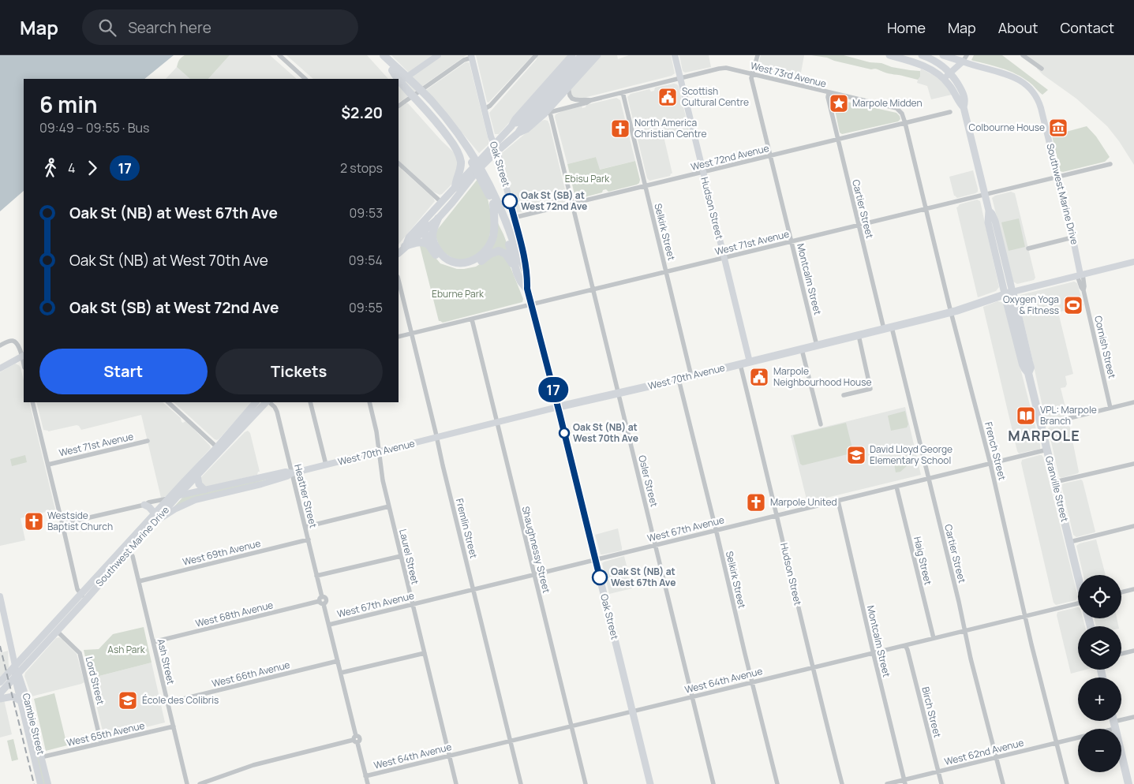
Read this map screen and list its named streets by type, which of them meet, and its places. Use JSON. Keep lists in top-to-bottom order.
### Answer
{
  "streets": {
    "highway": ["Oak Street", "West 70th Avenue", "Granville Street"],
    "main road": ["Southwest Marine Drive", "Hudson Street", "Cambie Street"],
    "street": [
      "West 73rd Avenue",
      "West 72nd Avenue",
      "Cartier Street",
      "Selkirk Street",
      "West 71st Avenue",
      "Montcalm Street",
      "Cornish Street",
      "French Street",
      "Osler Street",
      "Heather Street",
      "Fremlin Street",
      "West 67th Avenue",
      "Shaughnessy Street",
      "West 69th Avenue",
      "Laurel Street",
      "Haig Street",
      "West 68th Avenue",
      "Ash Street",
      "West 66th Avenue",
      "Lord Street",
      "West 64th Avenue",
      "Birch Street",
      "West 65th Avenue",
      "West 62nd Avenue"
    ]
  },
  "crossings": [
    ["West 73rd Avenue", "West 72nd Avenue"],
    ["West 73rd Avenue", "Hudson Street"],
    ["West 73rd Avenue", "Cartier Street"],
    ["West 73rd Avenue", "Selkirk Street"],
    ["West 73rd Avenue", "Montcalm Street"],
    ["West 73rd Avenue", "French Street"],
    ["West 73rd Avenue", "Osler Street"],
    ["West 72nd Avenue", "Oak Street"],
    ["West 72nd Avenue", "Hudson Street"],
    ["West 72nd Avenue", "Cartier Street"],
    ["West 72nd Avenue", "Selkirk Street"],
    ["West 72nd Avenue", "Montcalm Street"],
    ["West 72nd Avenue", "French Street"],
    ["West 72nd Avenue", "Osler Street"],
    ["Oak Street", "West 71st Avenue"],
    ["Oak Street", "West 70th Avenue"],
    ["Oak Street", "West 67th Avenue"],
    ["Oak Street", "West 64th Avenue"],
    ["Southwest Marine Drive", "West 71st Avenue"],
    ["Southwest Marine Drive", "Cornish Street"],
    ["Southwest Marine Drive", "West 70th Avenue"],
    ["Southwest Marine Drive", "Ash Street"],
    ["Southwest Marine Drive", "Lord Street"],
    ["Southwest Marine Drive", "Cambie Street"],
    ["Hudson Street", "West 71st Avenue"],
    ["Hudson Street", "West 70th Avenue"],
    ["Hudson Street", "West 67th Avenue"],
    ["Hudson Street", "West 64th Avenue"],
    ["Cartier Street", "West 71st Avenue"],
    ["Cartier Street", "West 70th Avenue"],
    ["Cartier Street", "West 67th Avenue"],
    ["Cartier Street", "West 64th Avenue"],
    ["Cartier Street", "West 62nd Avenue"],
    ["Selkirk Street", "West 71st Avenue"],
    ["Selkirk Street", "West 70th Avenue"],
    ["Selkirk Street", "West 67th Avenue"],
    ["Selkirk Street", "West 64th Avenue"],
    ["West 71st Avenue", "Montcalm Street"],
    ["West 71st Avenue", "French Street"],
    ["West 71st Avenue", "Osler Street"],
    ["West 71st Avenue", "Granville Street"],
    ["West 71st Avenue", "Fremlin Street"],
    ["West 71st Avenue", "Shaughnessy Street"],
    ["Montcalm Street", "West 70th Avenue"],
    ["Montcalm Street", "West 67th Avenue"],
    ["Montcalm Street", "West 64th Avenue"],
    ["Montcalm Street", "West 62nd Avenue"],
    ["Cornish Street", "West 70th Avenue"],
    ["West 70th Avenue", "French Street"],
    ["West 70th Avenue", "Osler Street"],
    ["West 70th Avenue", "Granville Street"],
    ["West 70th Avenue", "Heather Street"],
    ["West 70th Avenue", "Fremlin Street"],
    ["West 70th Avenue", "Shaughnessy Street"],
    ["West 70th Avenue", "Laurel Street"],
    ["French Street", "West 67th Avenue"],
    ["French Street", "West 64th Avenue"],
    ["French Street", "West 62nd Avenue"],
    ["Osler Street", "West 67th Avenue"],
    ["Osler Street", "West 64th Avenue"],
    ["Granville Street", "West 67th Avenue"],
    ["Heather Street", "West 67th Avenue"],
    ["Heather Street", "West 69th Avenue"],
    ["Heather Street", "West 68th Avenue"],
    ["Heather Street", "West 66th Avenue"],
    ["Heather Street", "West 64th Avenue"],
    ["Fremlin Street", "West 67th Avenue"],
    ["Fremlin Street", "West 64th Avenue"],
    ["West 67th Avenue", "Shaughnessy Street"],
    ["West 67th Avenue", "Laurel Street"],
    ["West 67th Avenue", "Haig Street"],
    ["Shaughnessy Street", "West 64th Avenue"],
    ["West 69th Avenue", "Ash Street"],
    ["Laurel Street", "West 64th Avenue"],
    ["Haig Street", "West 64th Avenue"],
    ["West 68th Avenue", "Ash Street"],
    ["Ash Street", "West 66th Avenue"],
    ["Ash Street", "West 65th Avenue"],
    ["Lord Street", "West 65th Avenue"],
    ["West 64th Avenue", "Birch Street"],
    ["Birch Street", "West 62nd Avenue"],
    ["Cambie Street", "West 65th Avenue"]
  ],
  "districts": ["MARPOLE"],
  "parks": ["Ebisu Park", "Eburne Park", "Ash Park"],
  "places": {
    "public building": ["Scottish Cultural Centre", "Marpole Neighbourhood House"],
    "place": ["Marpole Midden"],
    "museum": ["Colbourne House"],
    "church": ["North America Christian Centre", "Marpole United", "Westside Baptist Church"],
    "other": ["Oak St (SB) at West 72nd Ave", "Oak St (NB) at West 70th Ave", "Oak St (NB) at West 67th Ave"],
    "sports": ["Oxygen Yoga & Fitness"],
    "library": ["VPL: Marpole Branch"],
    "school or university": ["David Lloyd George Elementary School", "École des Colibris"]
  },
  "lines": ["bus line 17"],
  "page": {
    "header": "Map",
    "search": "Search here",
    "nav": [
      "Home",
      "Map",
      "About",
      "Contact"
    ],
    "on_map": "17",
    "heading": ["6 min", "09:49 – 09:55 · Bus", "$2.20"],
    "legs": ["4", "17", "2 stops"],
    "list": [
      {
        "name": "Oak St (NB) at West 67th Ave",
        "value": "09:53"
      },
      {
        "name": "Oak St (NB) at West 70th Ave",
        "value": "09:54"
      },
      {
        "name": "Oak St (SB) at West 72nd Ave",
        "value": "09:55"
      }
    ],
    "buttons": ["Start", "Tickets"],
    "map_buttons": ["+", "−"]
  }
}
